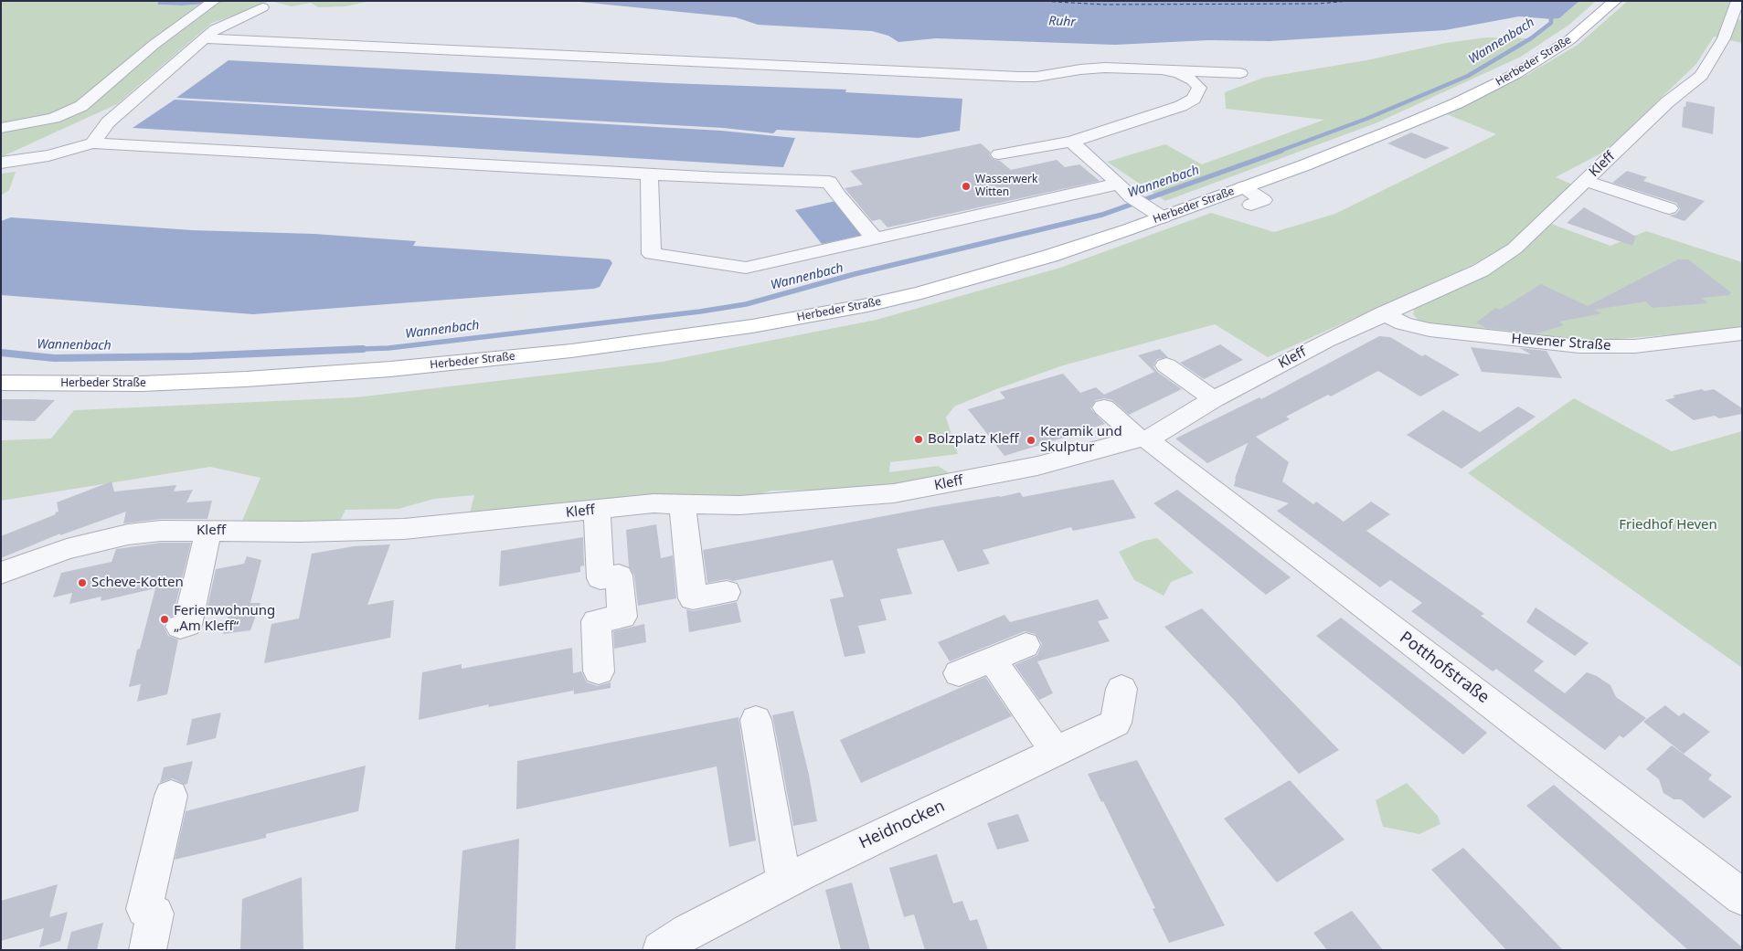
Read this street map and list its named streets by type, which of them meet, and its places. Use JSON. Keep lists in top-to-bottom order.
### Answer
{
  "streets": {
    "main road": ["Herbeder Straße"],
    "street": [
      "Kleff",
      "Hevener Straße",
      "Potthofstraße",
      "Heidnocken"
    ]
  },
  "crossings": [
    ["Kleff", "Hevener Straße"],
    ["Kleff", "Potthofstraße"]
  ],
  "water": ["Ruhr", "Wannenbach"],
  "parks": ["Friedhof Heven"],
  "places": [
    "Wasserwerk Witten",
    "Bolzplatz Kleff",
    "Keramik und Skulptur",
    "Scheve-Kotten",
    "Ferienwohnung „Am Kleff“"
  ]
}
